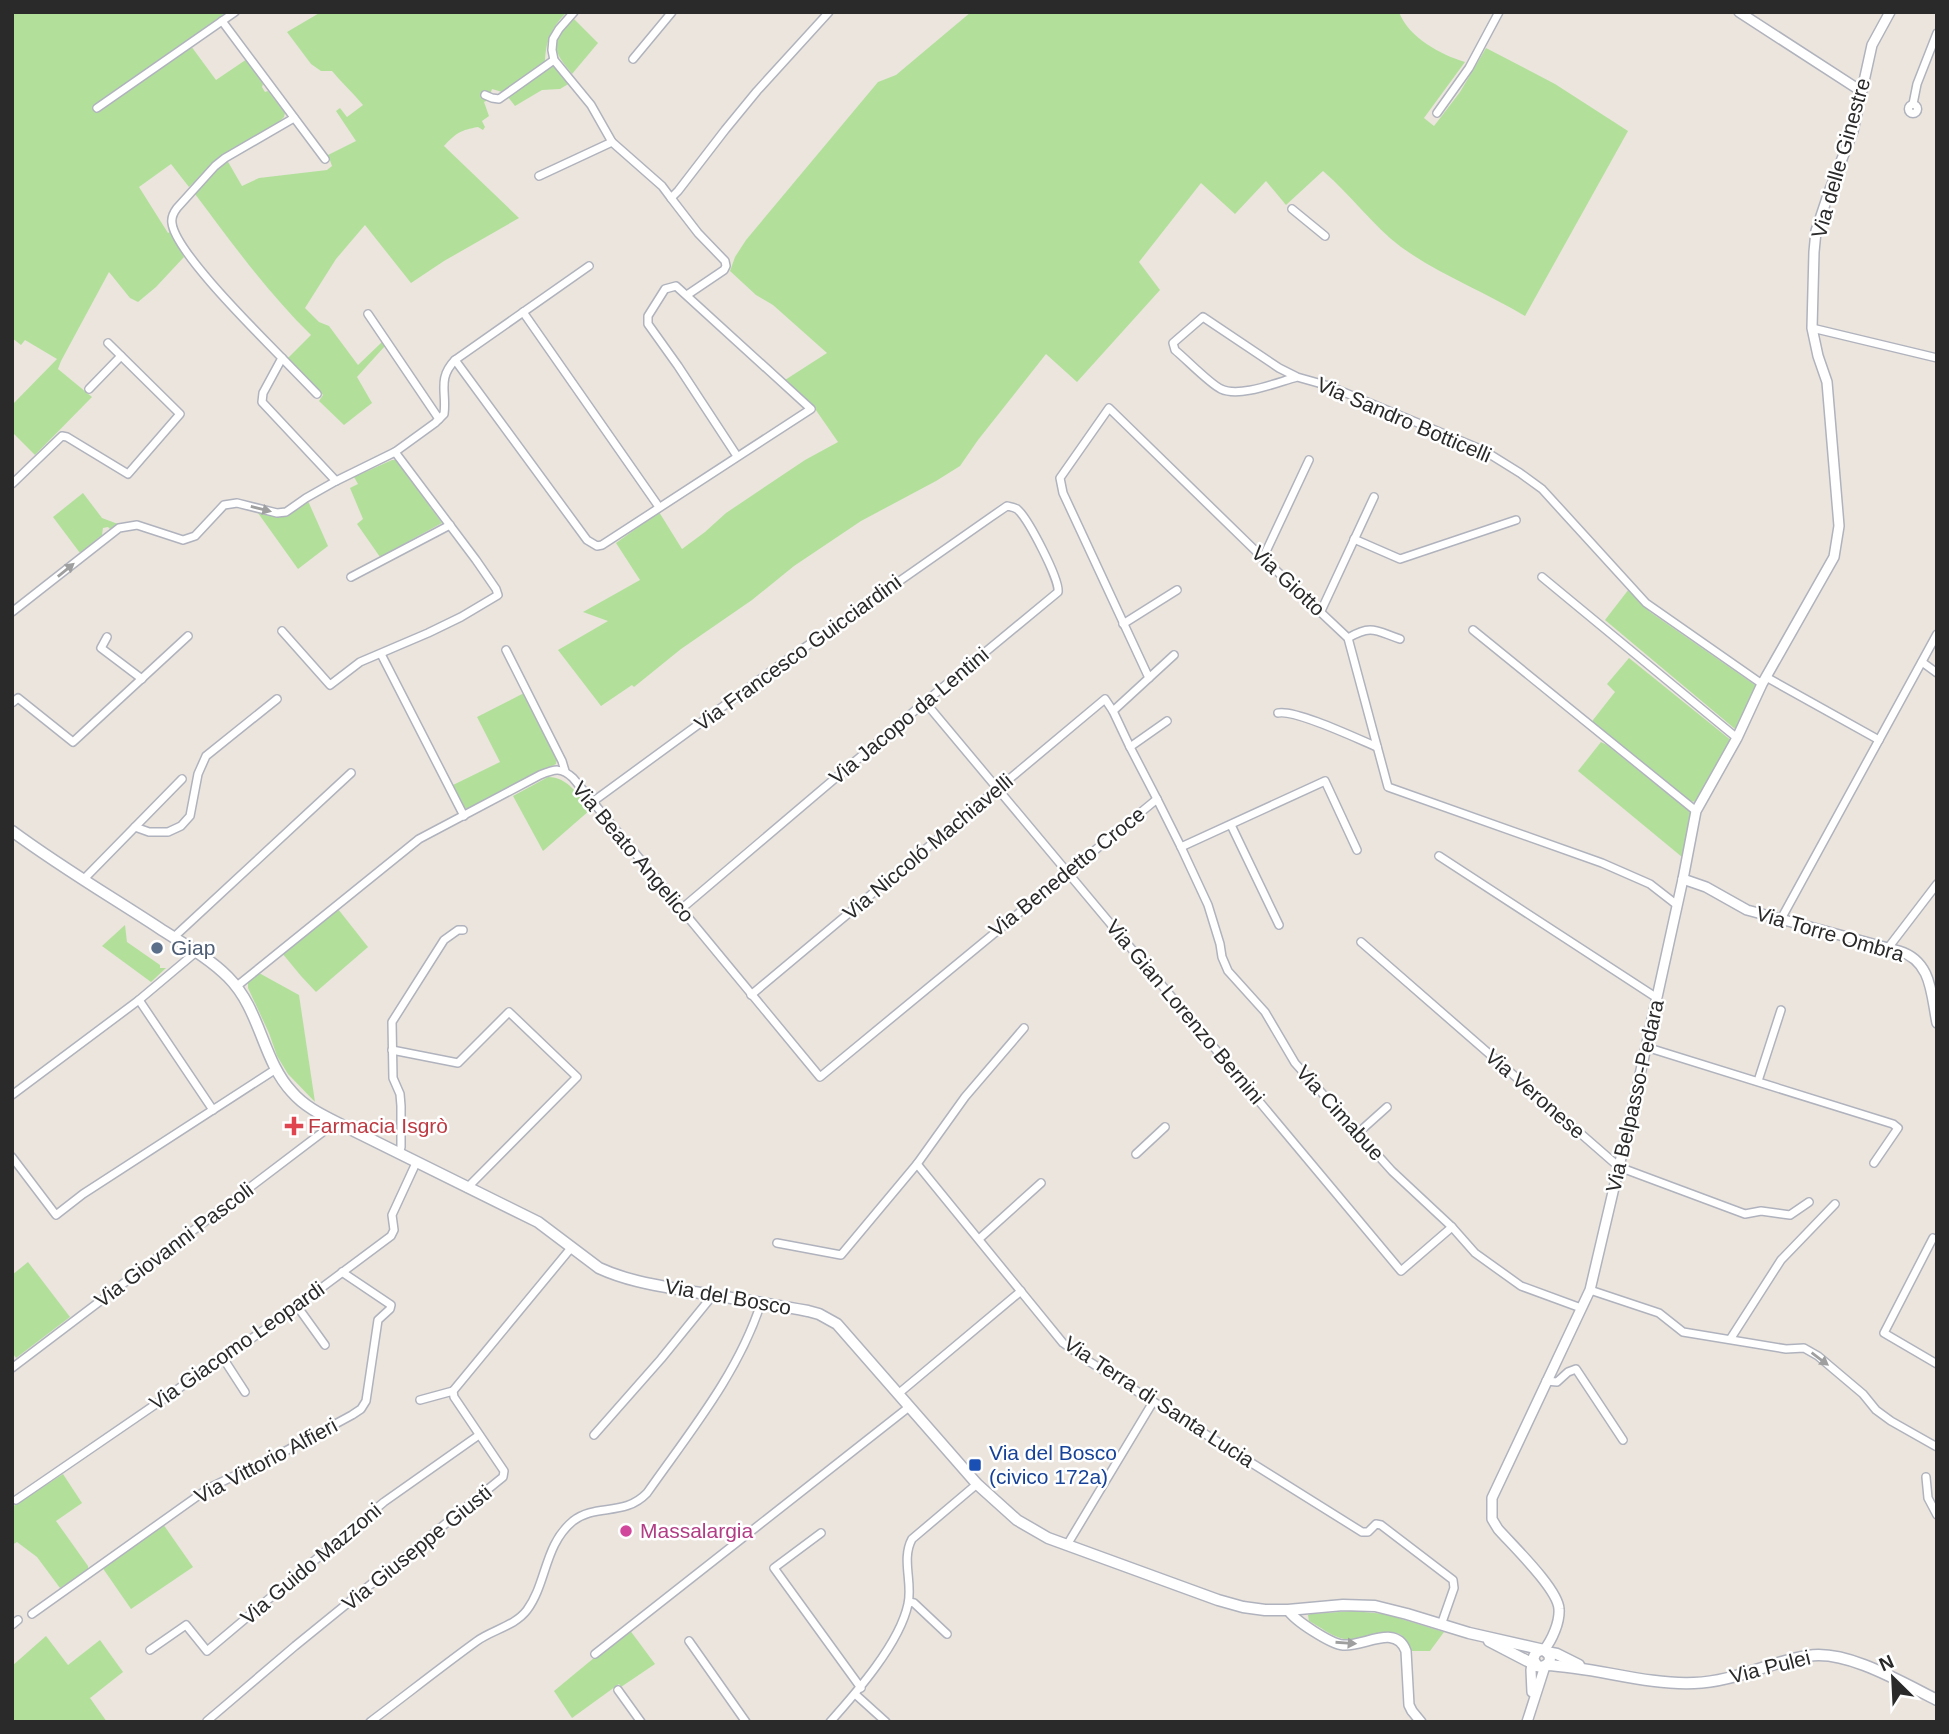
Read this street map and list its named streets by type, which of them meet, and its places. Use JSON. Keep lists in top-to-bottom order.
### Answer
{
  "streets": {
    "main road": ["Via del Bosco", "Via Pulei"],
    "street": [
      "Via delle Ginestre",
      "Via Sandro Botticelli",
      "Via Giotto",
      "Via Francesco Guicciardini",
      "Via Jacopo da Lentini",
      "Via Niccoló Machiavelli",
      "Via Beato Angelico",
      "Via Benedetto Croce",
      "Via Torre Ombra",
      "Via Gian Lorenzo Bernini",
      "Via Veronese",
      "Via Belpasso-Pedara",
      "Via Cimabue",
      "Via Giovanni Pascoli",
      "Via Giacomo Leopardi",
      "Via Terra di Santa Lucia",
      "Via Vittorio Alfieri",
      "Via Giuseppe Giusti",
      "Via Guido Mazzoni"
    ]
  },
  "crossings": [
    ["Via delle Ginestre", "Via Belpasso-Pedara"],
    ["Via Sandro Botticelli", "Via Belpasso-Pedara"],
    ["Via Francesco Guicciardini", "Via Jacopo da Lentini"],
    ["Via Francesco Guicciardini", "Via Beato Angelico"],
    ["Via Jacopo da Lentini", "Via Beato Angelico"],
    ["Via Jacopo da Lentini", "Via Gian Lorenzo Bernini"],
    ["Via Niccoló Machiavelli", "Via Beato Angelico"],
    ["Via Niccoló Machiavelli", "Via Gian Lorenzo Bernini"],
    ["Via Beato Angelico", "Via Benedetto Croce"],
    ["Via Beato Angelico", "Via del Bosco"],
    ["Via Benedetto Croce", "Via Gian Lorenzo Bernini"],
    ["Via Benedetto Croce", "Via Cimabue"],
    ["Via Torre Ombra", "Via Belpasso-Pedara"],
    ["Via Gian Lorenzo Bernini", "Via Cimabue"],
    ["Via Veronese", "Via Belpasso-Pedara"],
    ["Via Belpasso-Pedara", "Via Cimabue"],
    ["Via Giovanni Pascoli", "Via del Bosco"],
    ["Via del Bosco", "Via Giacomo Leopardi"],
    ["Via Giacomo Leopardi", "Via Vittorio Alfieri"],
    ["Via Giuseppe Giusti", "Via Guido Mazzoni"]
  ],
  "places": {
    "other": ["Giap", "Massalargia"],
    "health": ["Farmacia Isgrò"],
    "transit": ["Via del Bosco (civico 172a)"]
  },
  "north": "top left"
}
